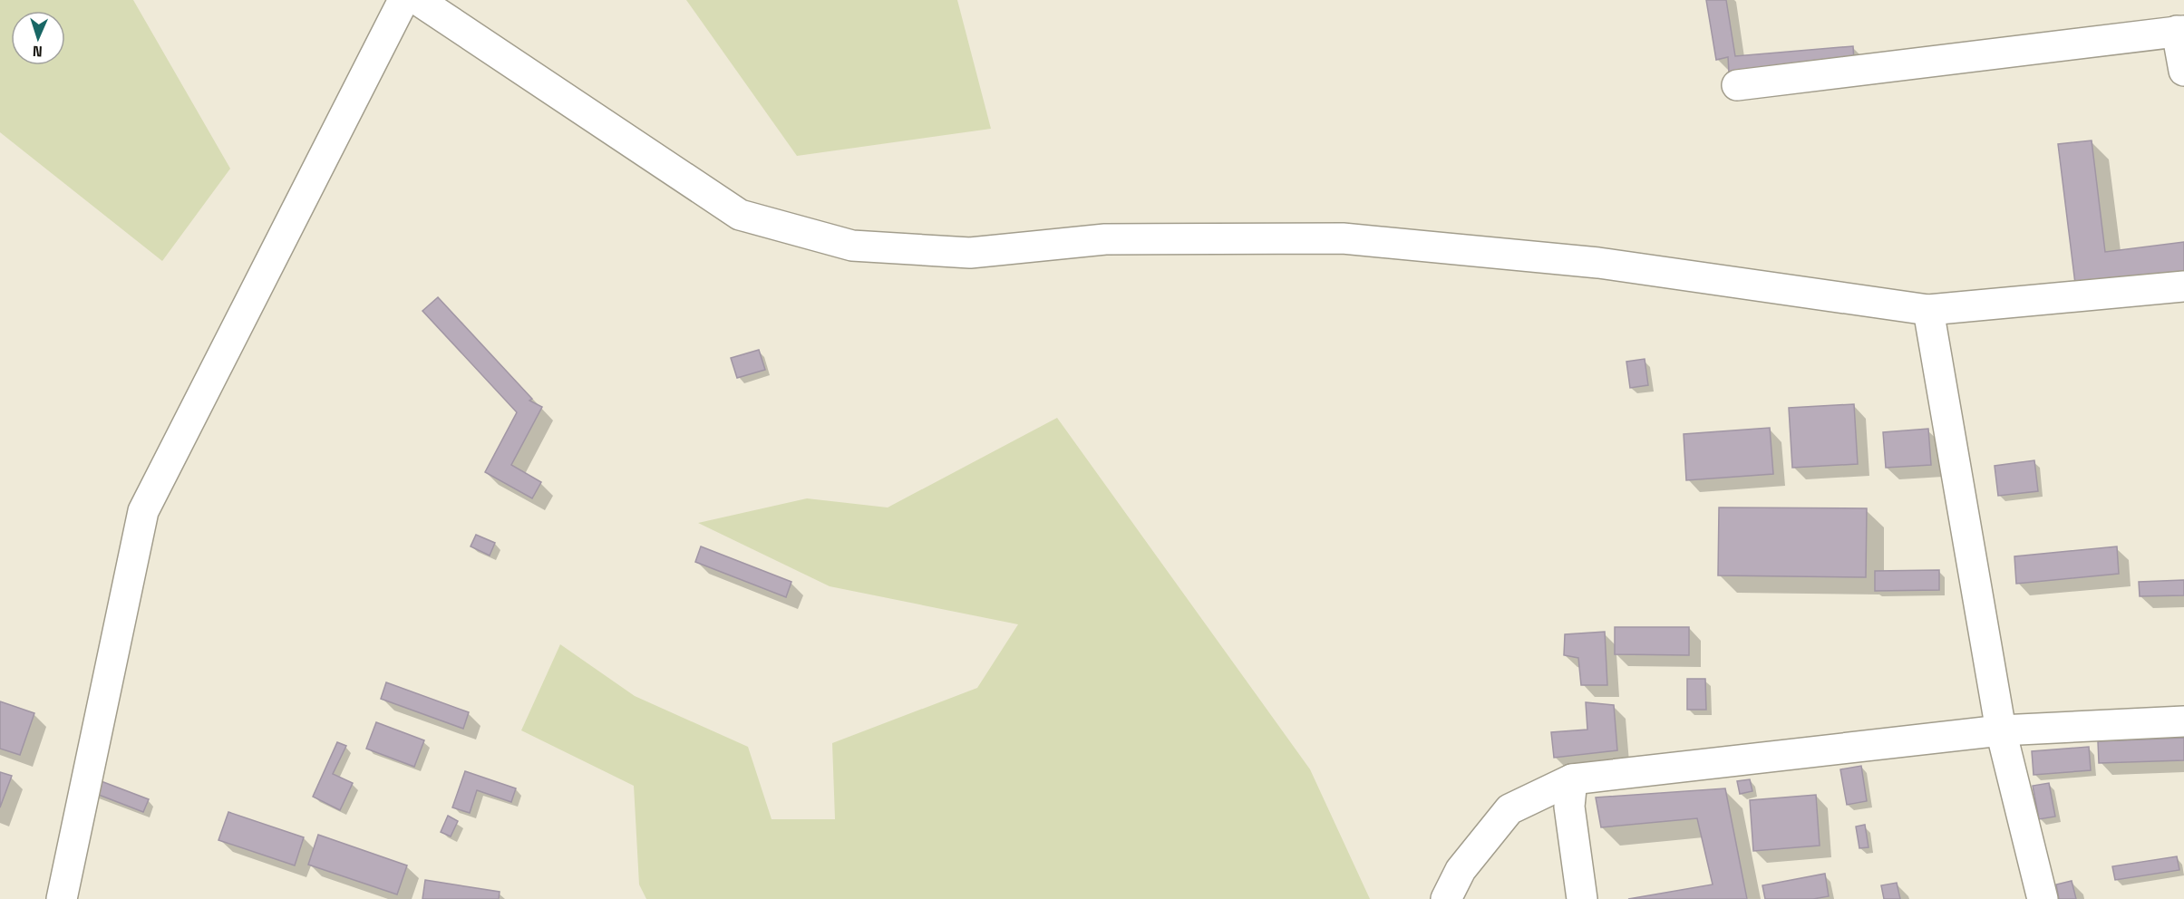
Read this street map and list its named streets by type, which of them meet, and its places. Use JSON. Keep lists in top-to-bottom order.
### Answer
{
  "north": "bottom"
}
